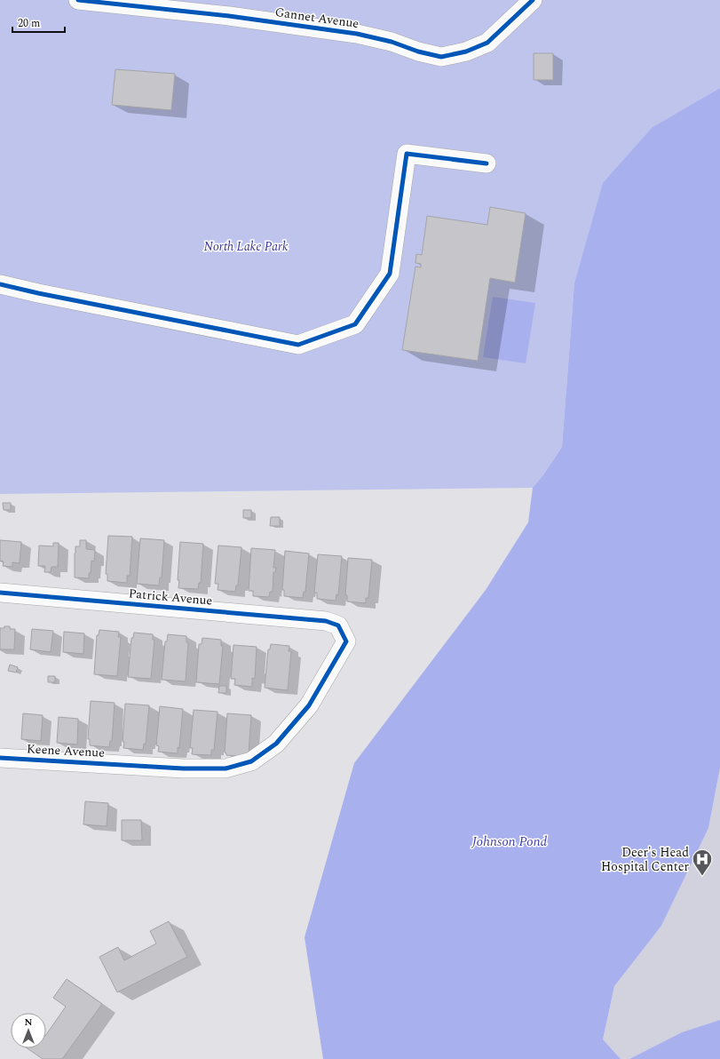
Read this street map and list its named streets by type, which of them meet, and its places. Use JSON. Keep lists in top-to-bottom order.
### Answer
{
  "streets": {
    "street": ["Gannet Avenue", "Patrick Avenue", "Keene Avenue"]
  },
  "crossings": [
    ["Patrick Avenue", "Keene Avenue"]
  ],
  "water": ["Johnson Pond"],
  "parks": ["North Lake Park"],
  "places": {
    "hospital": ["Deer's Head Hospital Center"]
  },
  "scale_bar": "20 m",
  "north": "top"
}
